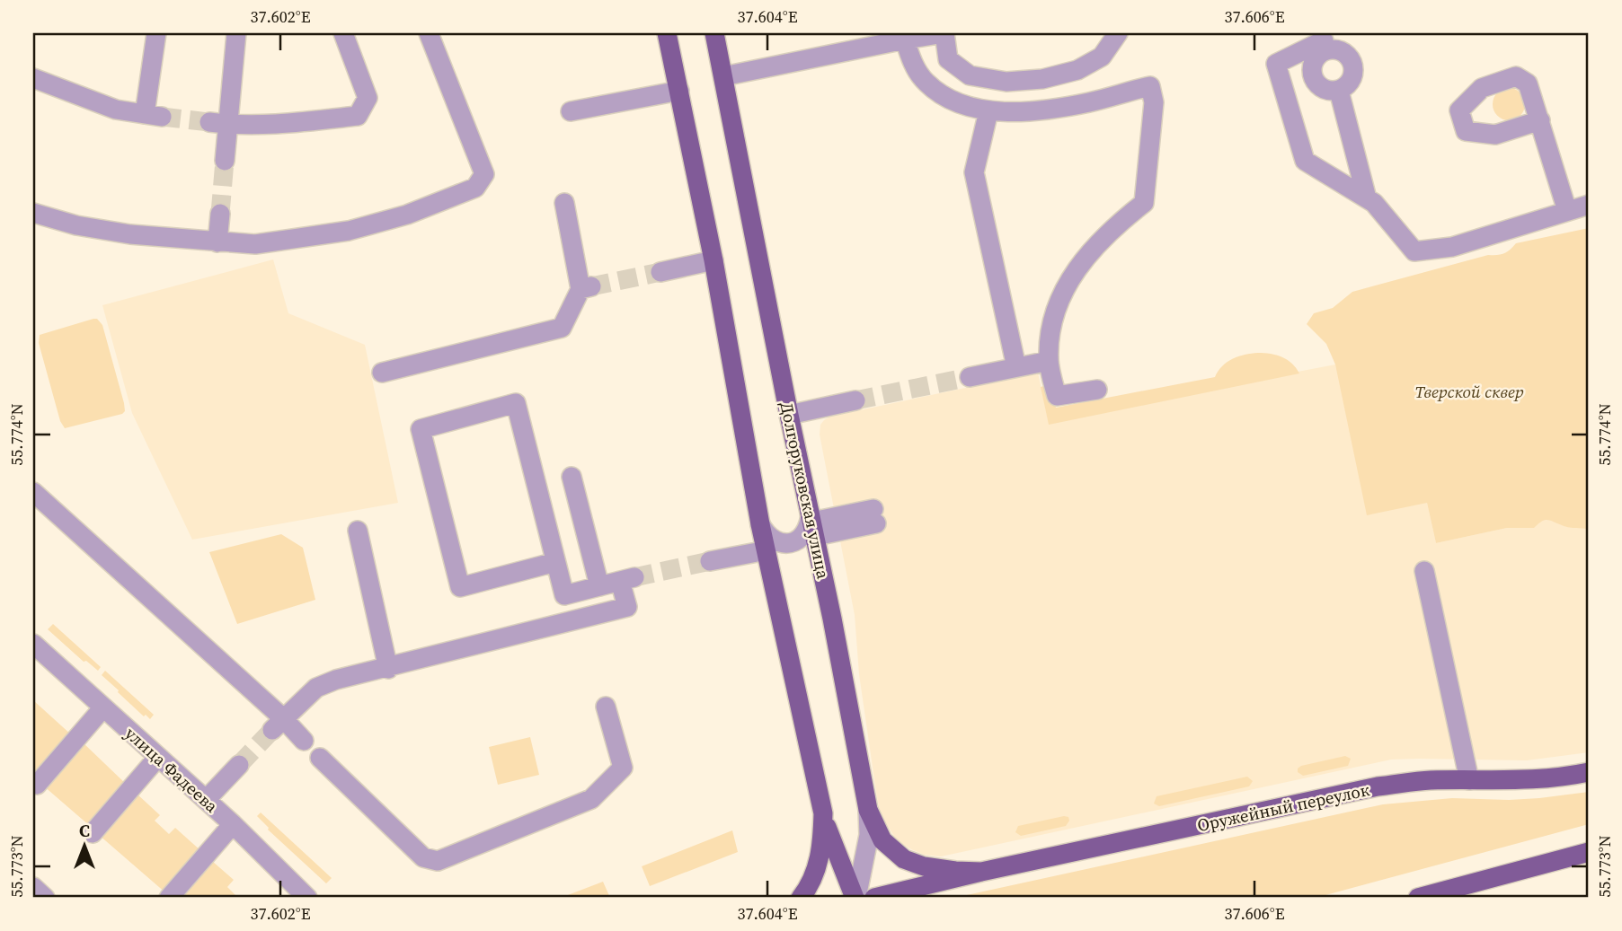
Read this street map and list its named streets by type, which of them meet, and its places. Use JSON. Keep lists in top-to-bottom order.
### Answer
{
  "streets": {
    "main road": ["Долгоруковская улица", "Оружейный переулок"],
    "street": ["улица Фадеева"]
  },
  "crossings": [
    ["Долгоруковская улица", "Оружейный переулок"]
  ],
  "parks": ["Тверской сквер"],
  "north": "top",
  "coordinates": [
    "37.602°E",
    "37.604°E",
    "37.606°E",
    "55.774°N",
    "55.773°N"
  ]
}
